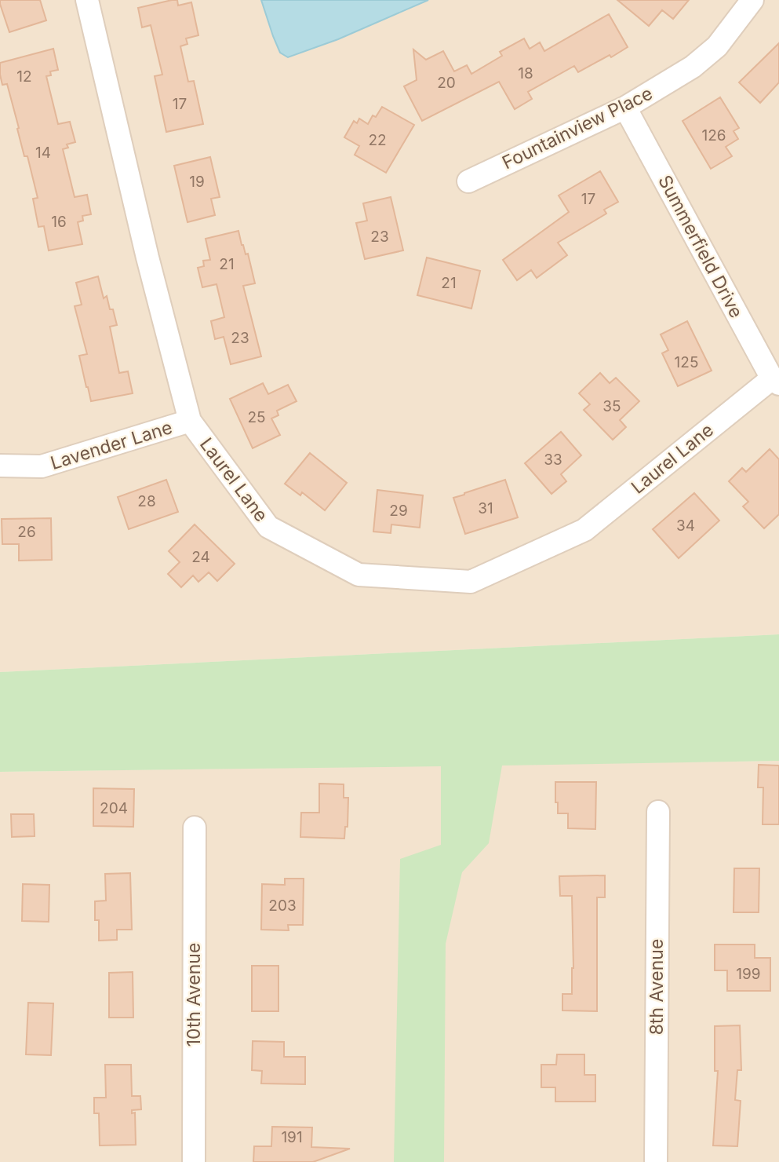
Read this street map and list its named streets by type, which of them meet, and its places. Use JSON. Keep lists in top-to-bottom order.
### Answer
{
  "streets": {
    "street": [
      "Fountainview Place",
      "Summerfield Drive",
      "Lavender Lane",
      "Laurel Lane",
      "8th Avenue",
      "10th Avenue"
    ]
  },
  "crossings": [
    ["Fountainview Place", "Summerfield Drive"],
    ["Summerfield Drive", "Laurel Lane"],
    ["Lavender Lane", "Laurel Lane"]
  ],
  "house_numbers": [
    "18",
    "12",
    "20",
    "17",
    "126",
    "22",
    "14",
    "19",
    "17",
    "16",
    "23",
    "21",
    "21",
    "23",
    "125",
    "35",
    "25",
    "33",
    "28",
    "31",
    "29",
    "34",
    "26",
    "24",
    "204",
    "203",
    "199",
    "191"
  ]
}
